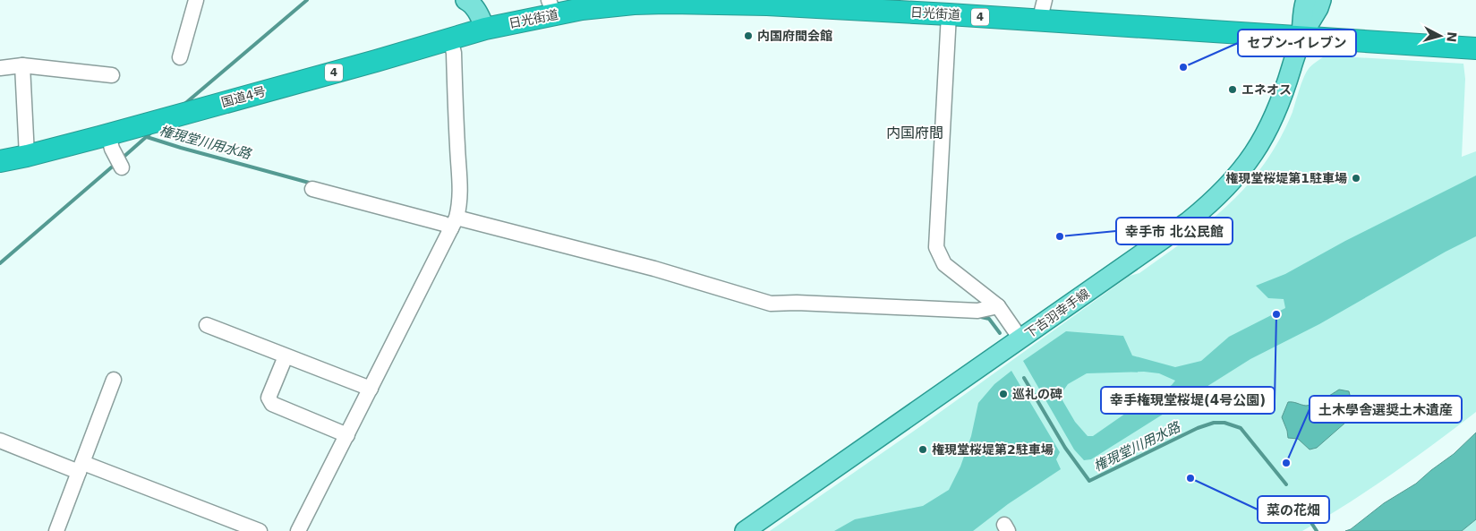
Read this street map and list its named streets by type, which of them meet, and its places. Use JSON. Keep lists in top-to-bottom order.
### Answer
{
  "streets": {
    "highway": ["日光街道", "4", "国道4号"],
    "main road": ["下吉羽幸手線"]
  },
  "crossings": [
    ["日光街道", "国道4号"],
    ["日光街道", "下吉羽幸手線"]
  ],
  "districts": ["内国府間"],
  "water": ["権現堂川用水路"],
  "places": [
    "内国府間会館",
    "セブン-イレブン",
    "エネオス",
    "権現堂桜堤第1駐車場",
    "幸手市 北公民館",
    "幸手権現堂桜堤(4号公園)",
    "巡礼の碑",
    "権現堂桜堤第2駐車場",
    "土木學舎選奨土木遺産",
    "菜の花畑"
  ],
  "north": "right"
}
